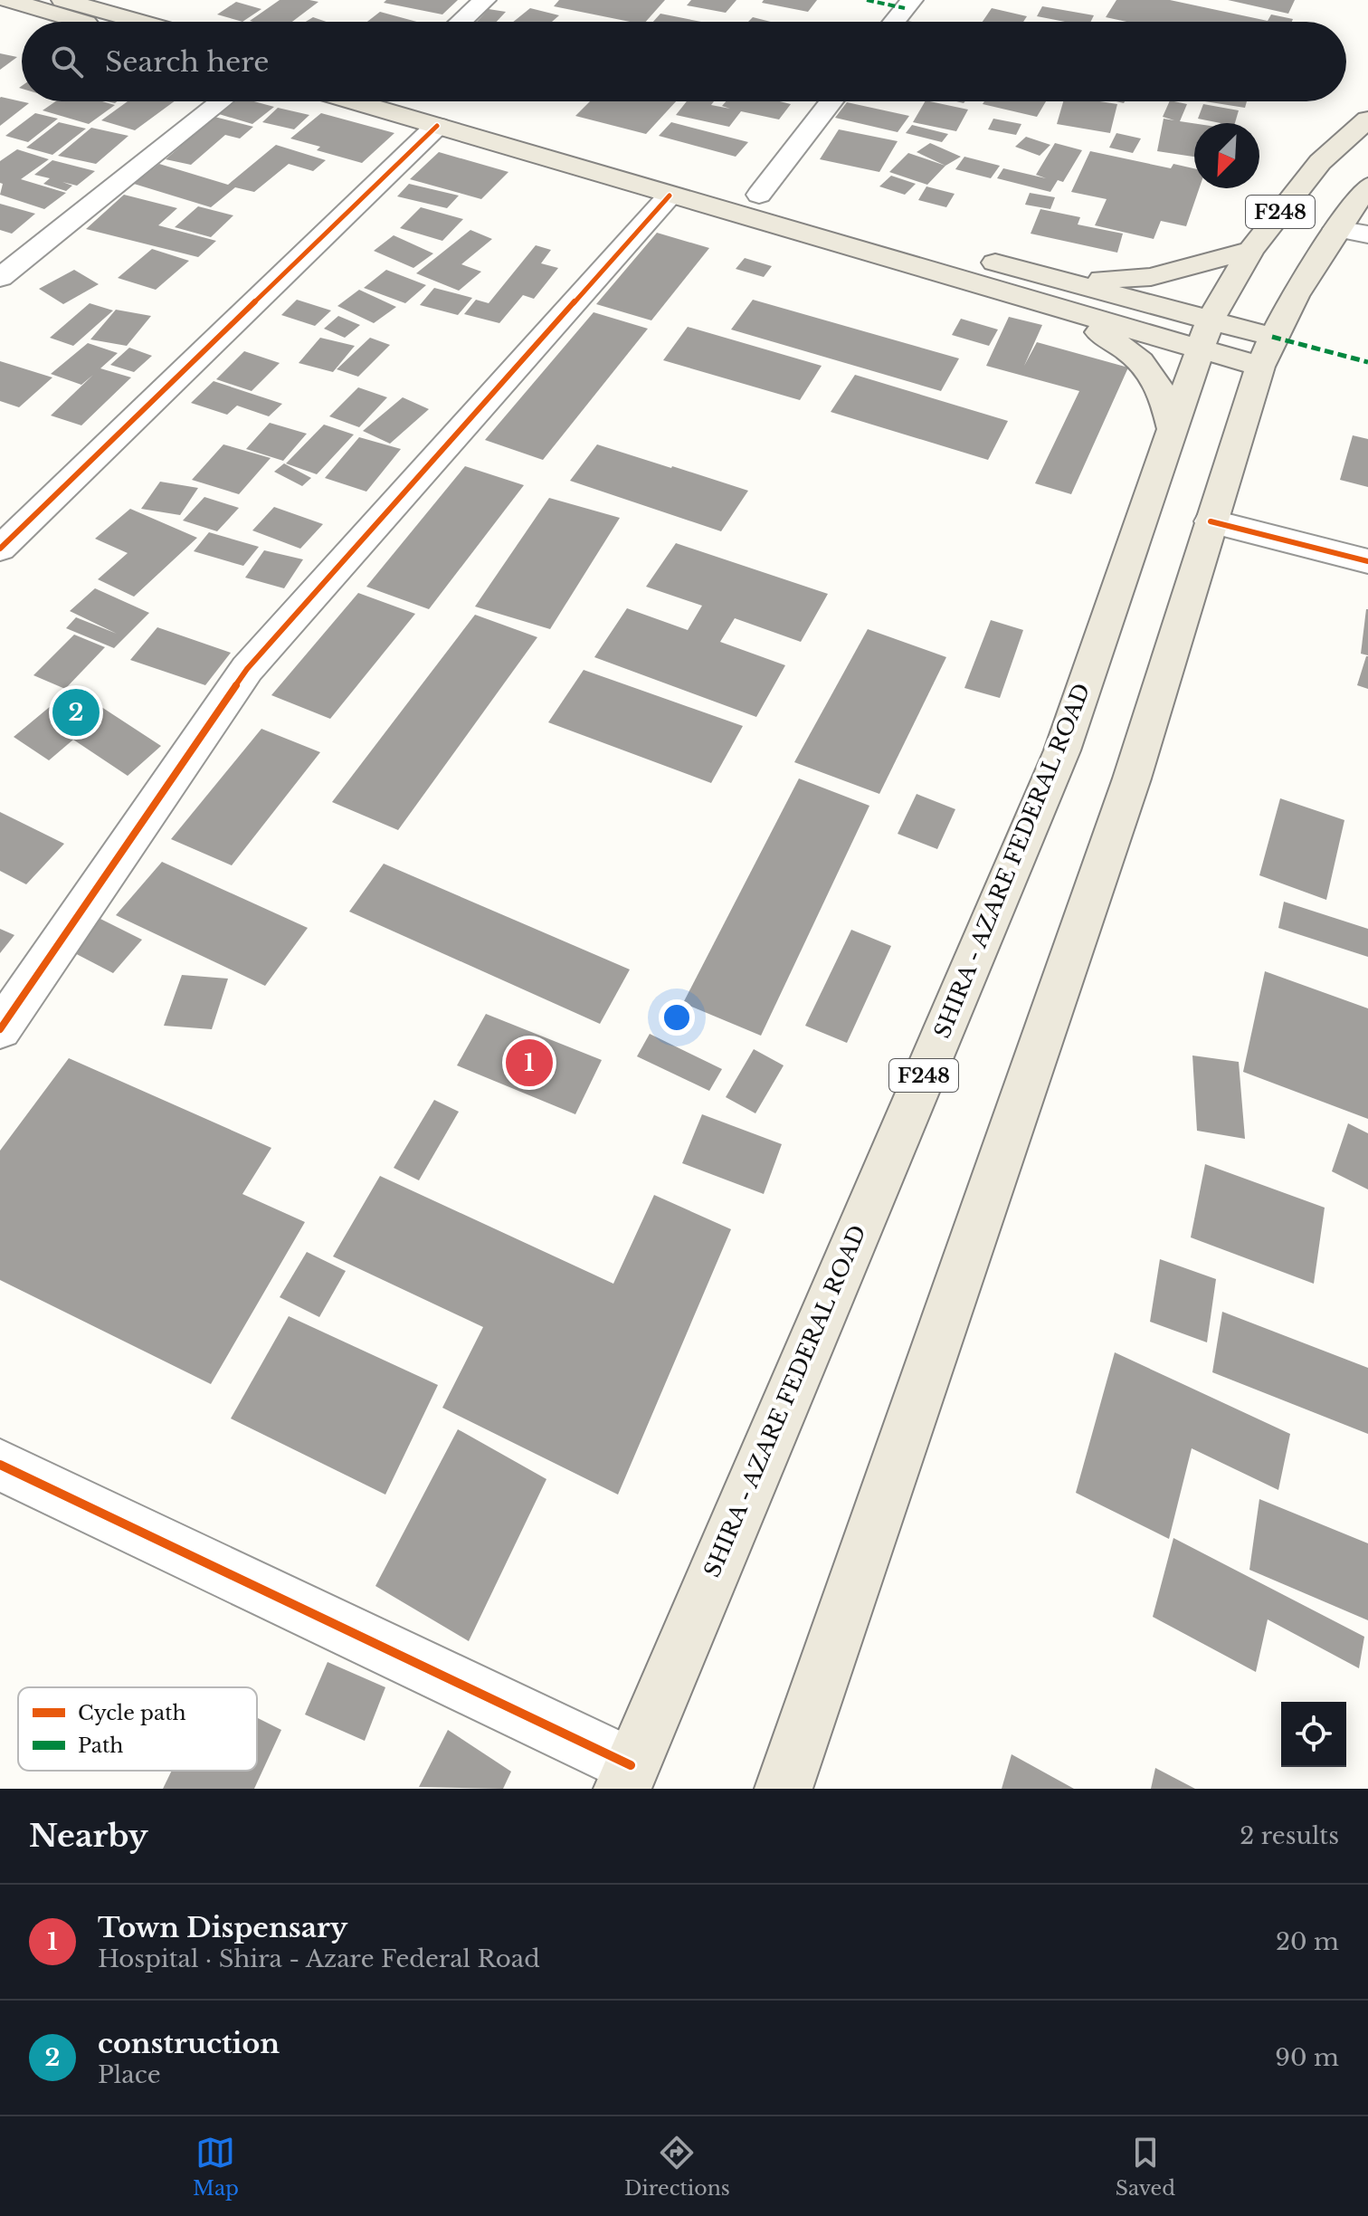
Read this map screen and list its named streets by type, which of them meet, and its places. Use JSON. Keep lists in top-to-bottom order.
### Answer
{
  "streets": {
    "main road": ["F248", "SHIRA - AZARE FEDERAL ROAD"]
  },
  "legend": ["Cycle path", "Path"],
  "north": "bottom left",
  "page": {
    "search": "Search here",
    "pins": ["2", "1"],
    "heading": ["Nearby", "2 results"],
    "list": [
      {
        "mark": "1",
        "name": "Town Dispensary",
        "note": "Hospital · Shira - Azare Federal Road",
        "value": "20 m"
      },
      {
        "mark": "2",
        "name": "construction",
        "note": "Place",
        "value": "90 m"
      }
    ],
    "nav": ["Map", "Directions", "Saved"]
  }
}
